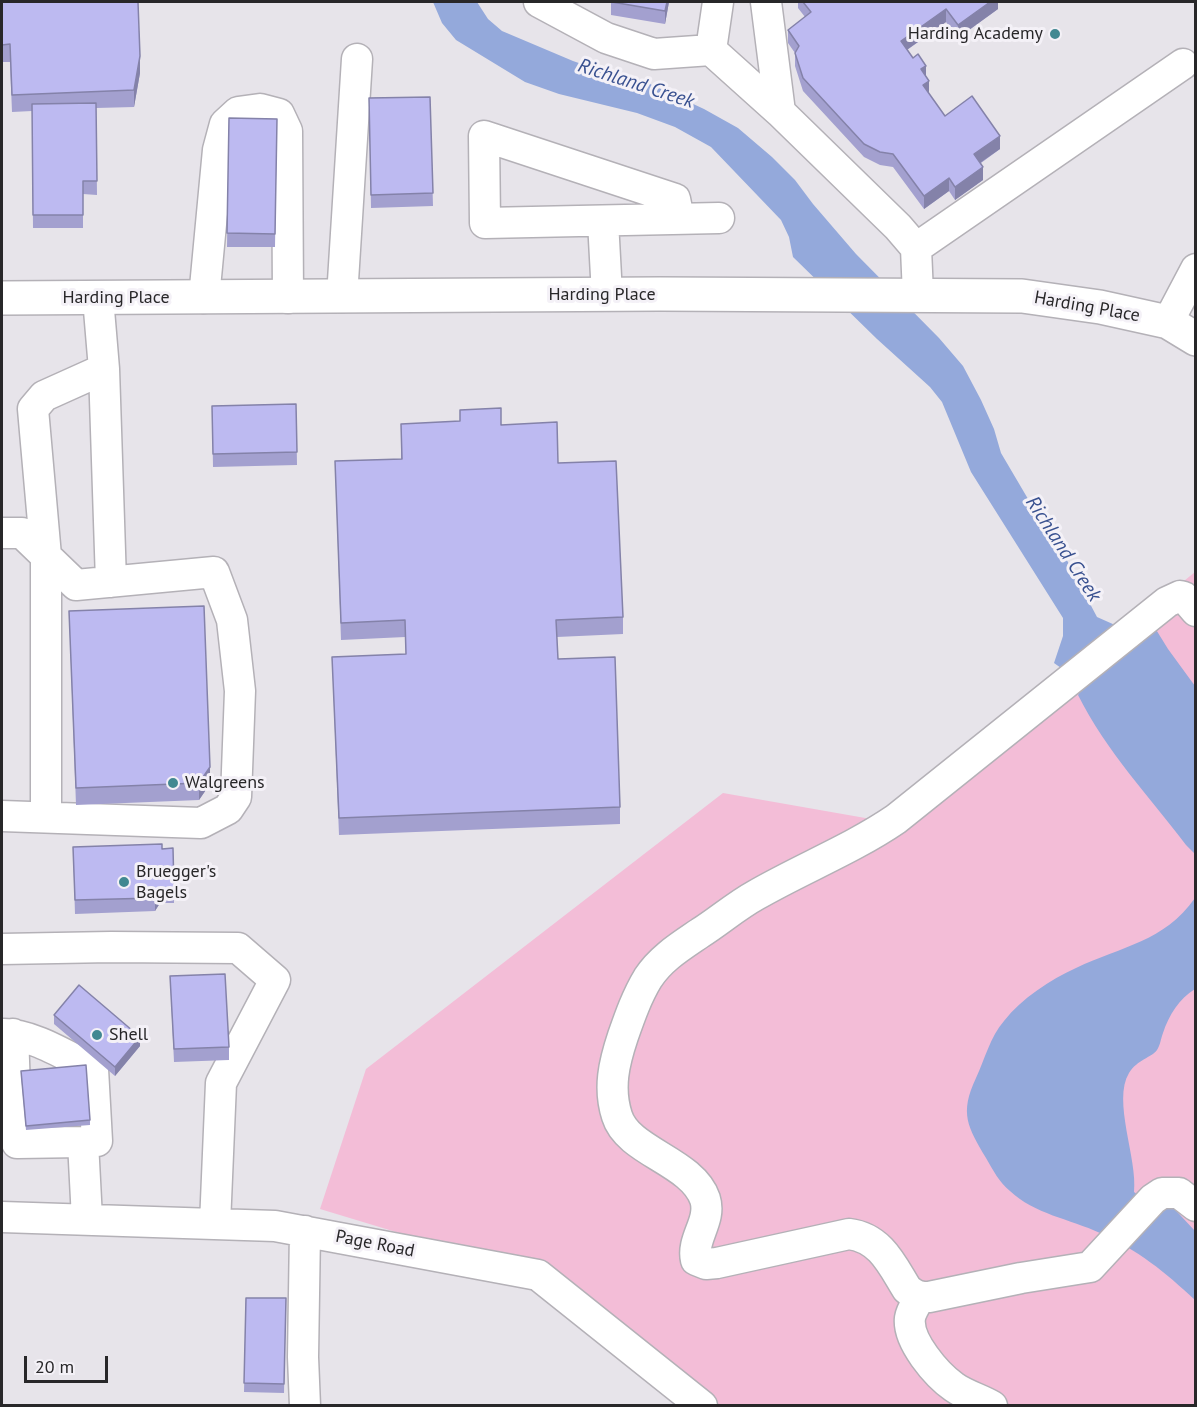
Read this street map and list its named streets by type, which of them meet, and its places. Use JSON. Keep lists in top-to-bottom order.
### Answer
{
  "streets": {
    "main road": ["Harding Place"],
    "street": ["Page Road"]
  },
  "water": ["Richland Creek"],
  "places": [
    "Harding Academy",
    "Walgreens",
    "Bruegger's Bagels",
    "Shell"
  ],
  "scale_bar": "20 m"
}
